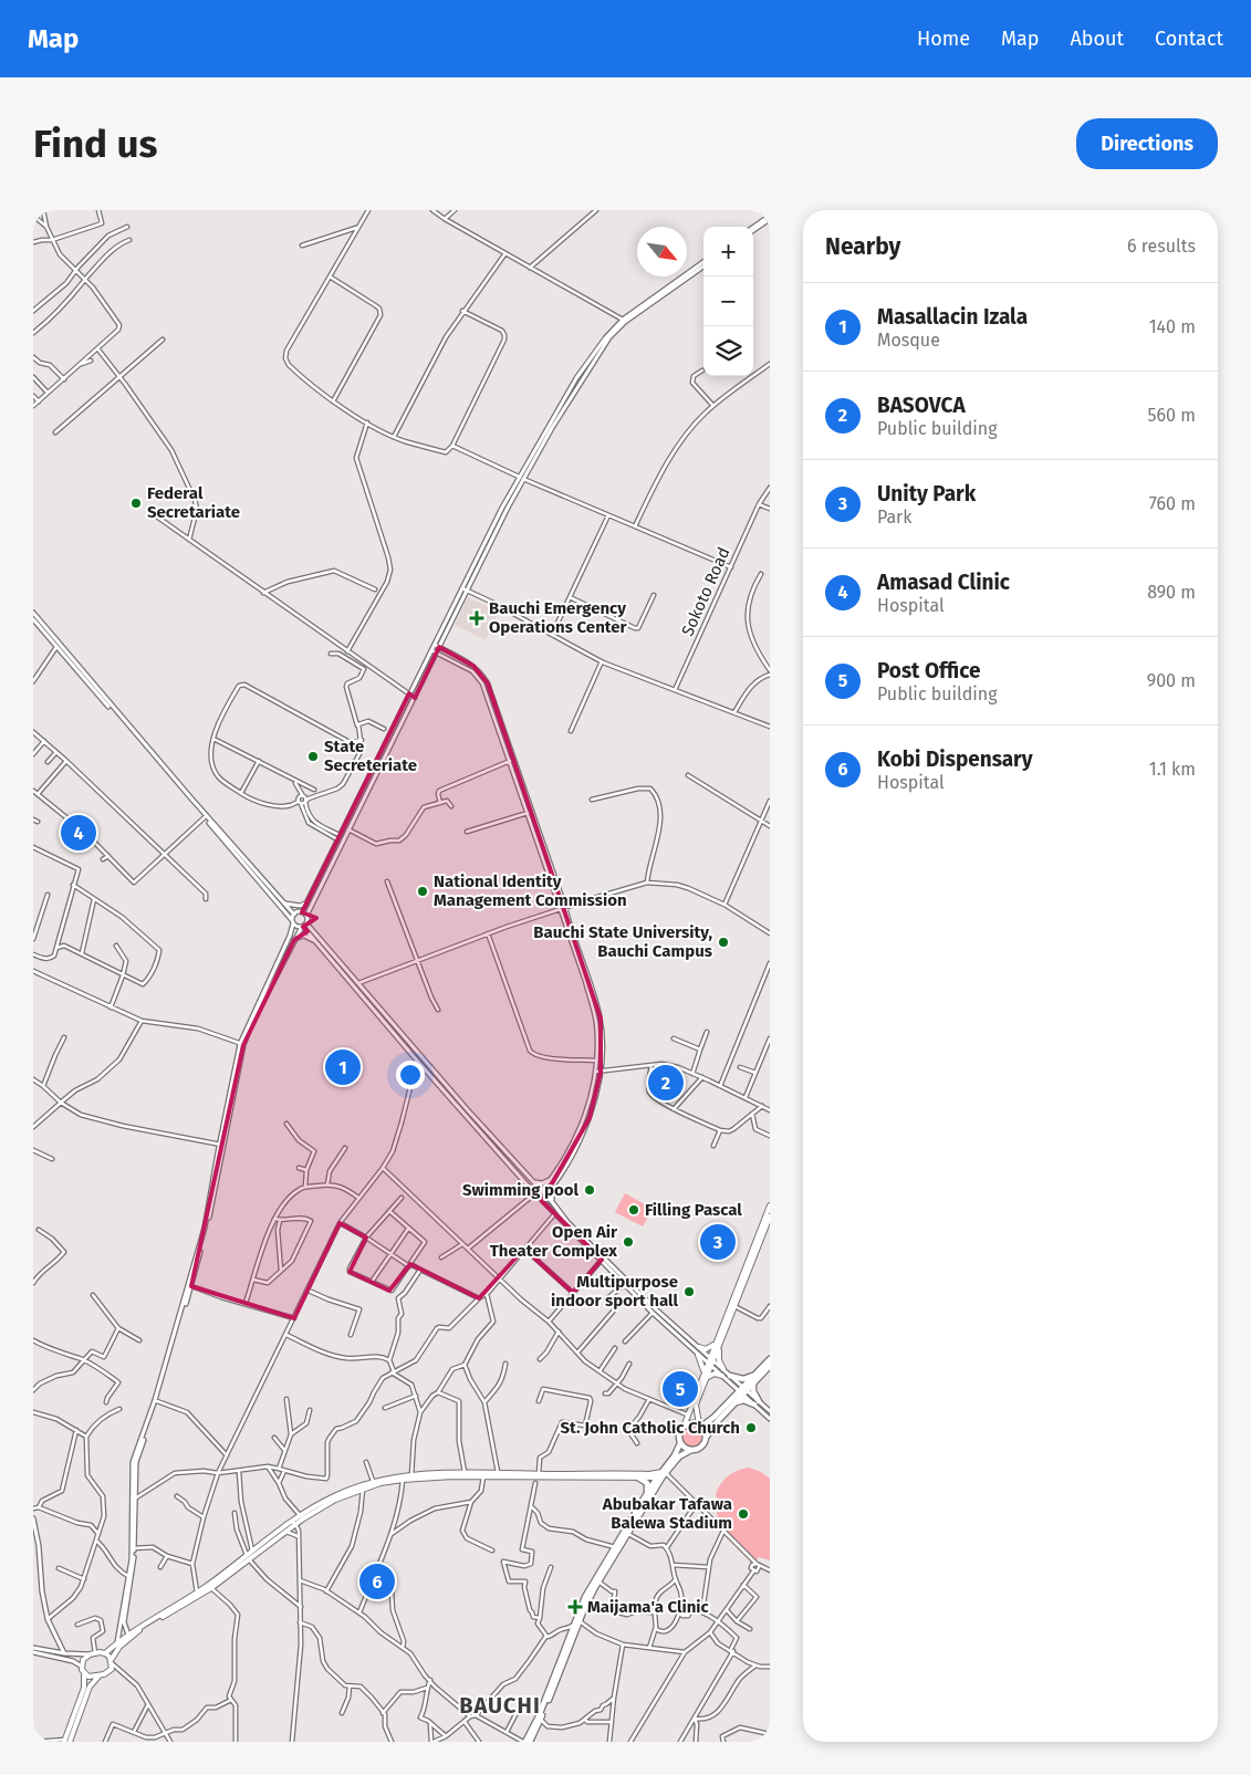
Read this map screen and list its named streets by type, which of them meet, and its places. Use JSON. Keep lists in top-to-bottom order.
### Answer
{
  "streets": {
    "street": ["Sokoto Road"]
  },
  "districts": ["BAUCHI"],
  "places": {
    "other": [
      "Federal Secretariate",
      "State Secreteriate",
      "National Identity Management Commission",
      "Bauchi State University, Bauchi Campus",
      "Swimming pool",
      "Filling Pascal",
      "Open Air Theater Complex",
      "Multipurpose indoor sport hall",
      "St. John Catholic Church",
      "Abubakar Tafawa Balewa Stadium"
    ],
    "health": ["Bauchi Emergency Operations Center", "Maijama'a Clinic"]
  },
  "north": "bottom right",
  "page": {
    "header": "Map",
    "nav": [
      "Home",
      "Map",
      "About",
      "Contact"
    ],
    "buttons": "Directions",
    "title": "Find us",
    "heading": ["Nearby", "6 results"],
    "map_buttons": ["+", "−"],
    "list": [
      {
        "mark": "1",
        "name": "Masallacin Izala",
        "note": "Mosque",
        "value": "140 m"
      },
      {
        "mark": "2",
        "name": "BASOVCA",
        "note": "Public building",
        "value": "560 m"
      },
      {
        "mark": "3",
        "name": "Unity Park",
        "note": "Park",
        "value": "760 m"
      },
      {
        "mark": "4",
        "name": "Amasad Clinic",
        "note": "Hospital",
        "value": "890 m"
      },
      {
        "mark": "5",
        "name": "Post Office",
        "note": "Public building",
        "value": "900 m"
      },
      {
        "mark": "6",
        "name": "Kobi Dispensary",
        "note": "Hospital",
        "value": "1.1 km"
      }
    ],
    "pins": [
      "4",
      "1",
      "2",
      "3",
      "5",
      "6"
    ]
  }
}
